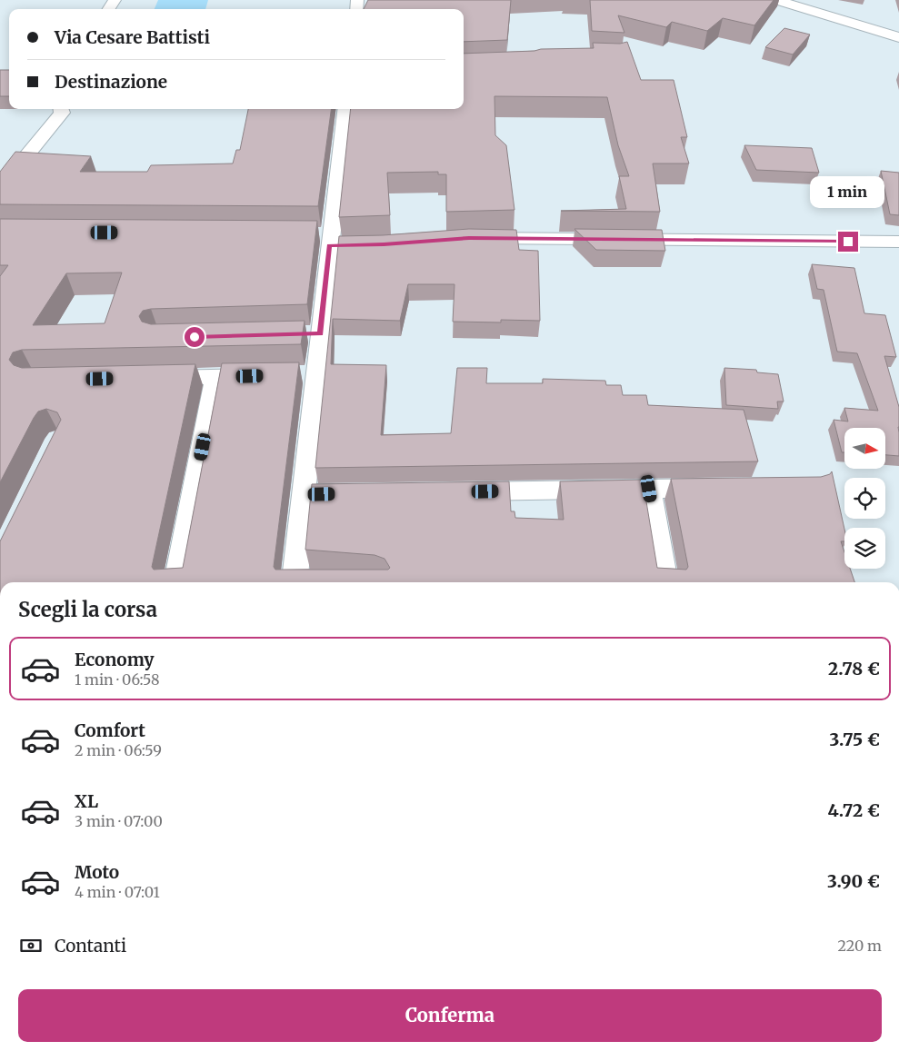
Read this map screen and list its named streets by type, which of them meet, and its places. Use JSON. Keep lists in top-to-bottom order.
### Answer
{
  "north": "right",
  "page": {
    "banner": ["Via Cesare Battisti", "Destinazione"],
    "bubble": "1 min",
    "heading": "Scegli la corsa",
    "list": [
      {
        "name": "Economy",
        "note": "1 min · 06:58",
        "value": "2.78 €"
      },
      {
        "name": "Comfort",
        "note": "2 min · 06:59",
        "value": "3.75 €"
      },
      {
        "name": "XL",
        "note": "3 min · 07:00",
        "value": "4.72 €"
      },
      {
        "name": "Moto",
        "note": "4 min · 07:01",
        "value": "3.90 €"
      }
    ],
    "pay": ["Contanti", "220 m"],
    "buttons": "Conferma"
  }
}
